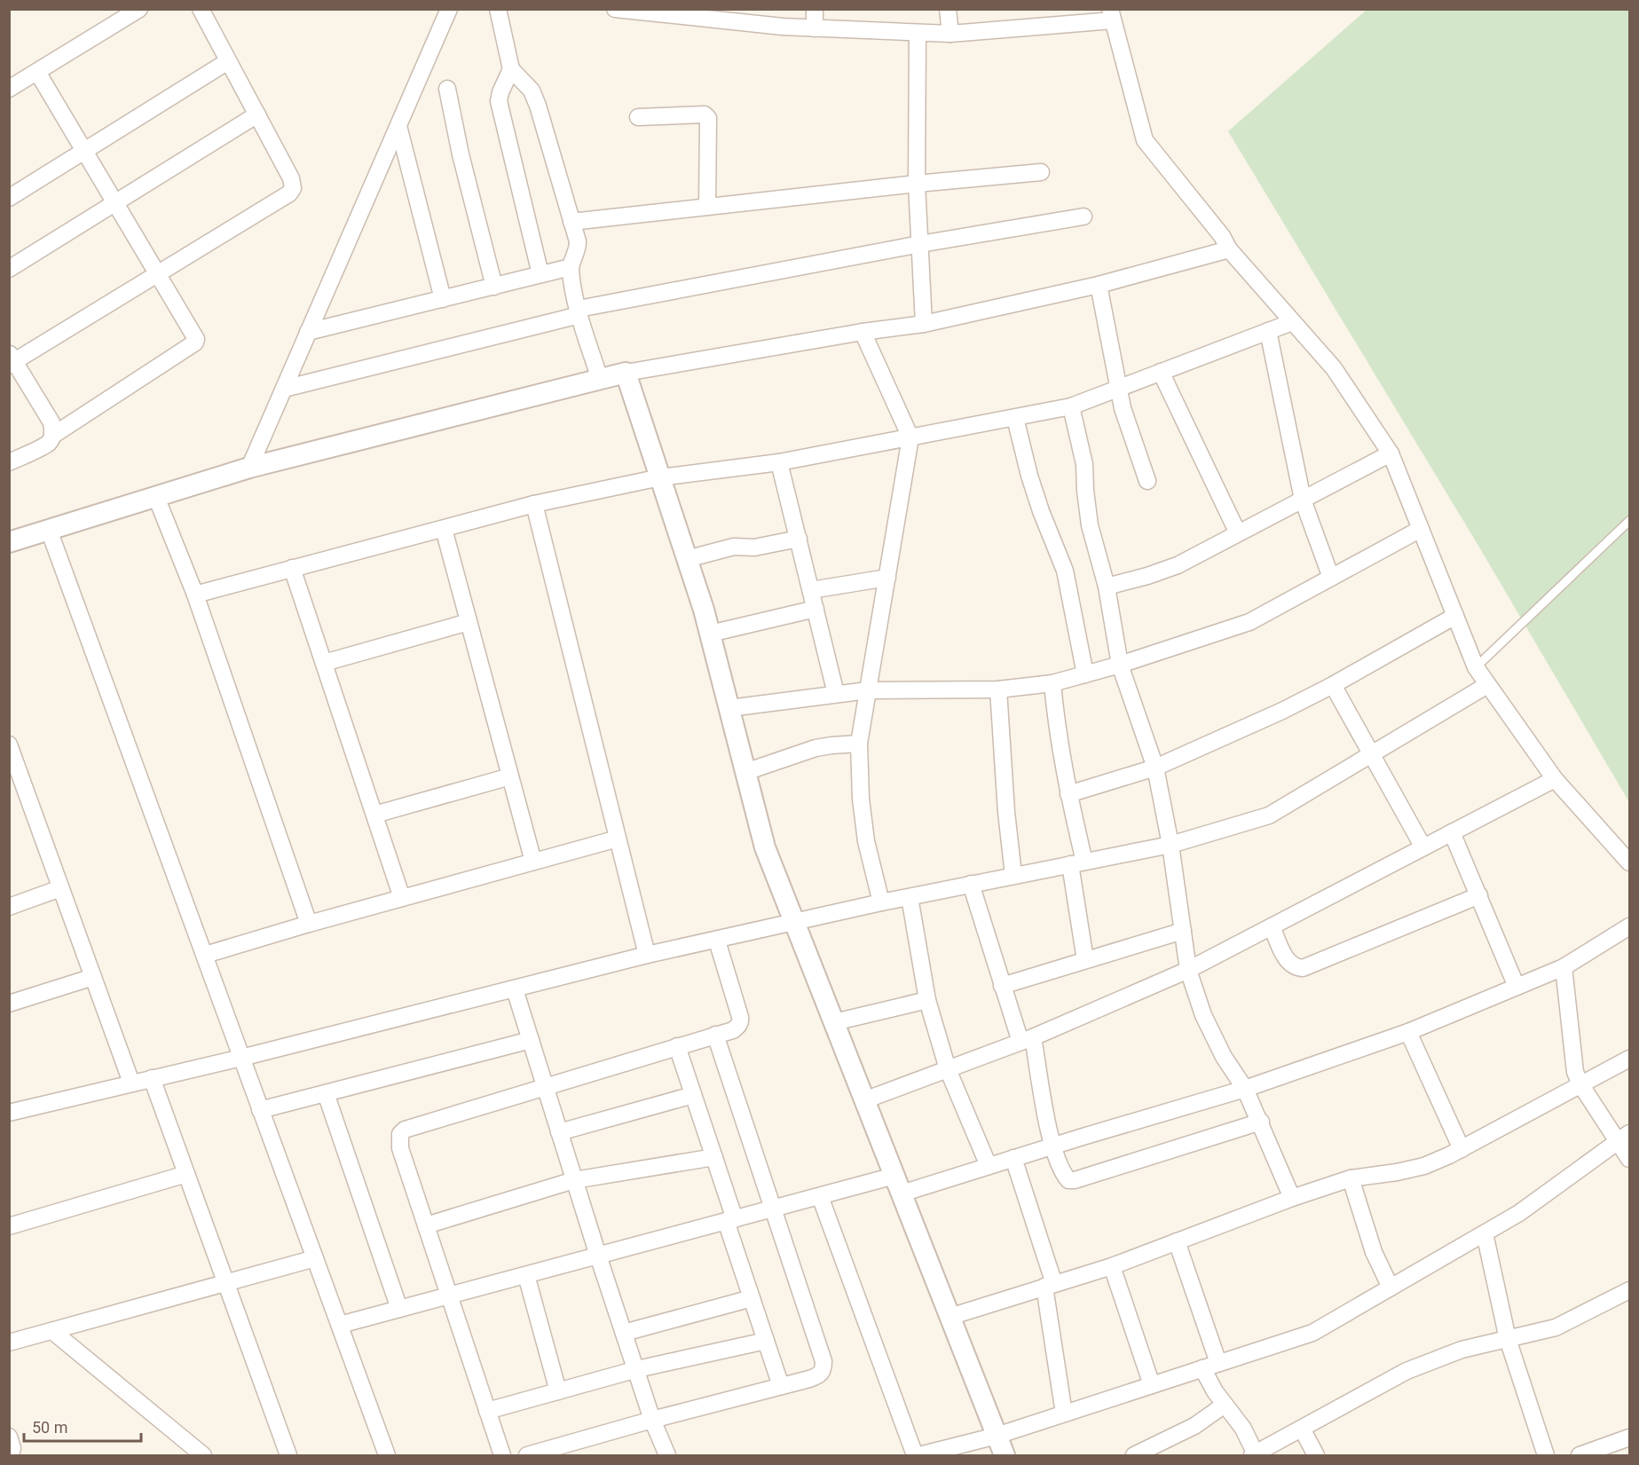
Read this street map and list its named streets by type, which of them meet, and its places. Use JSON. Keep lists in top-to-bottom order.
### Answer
{
  "scale_bar": "50 m"
}
